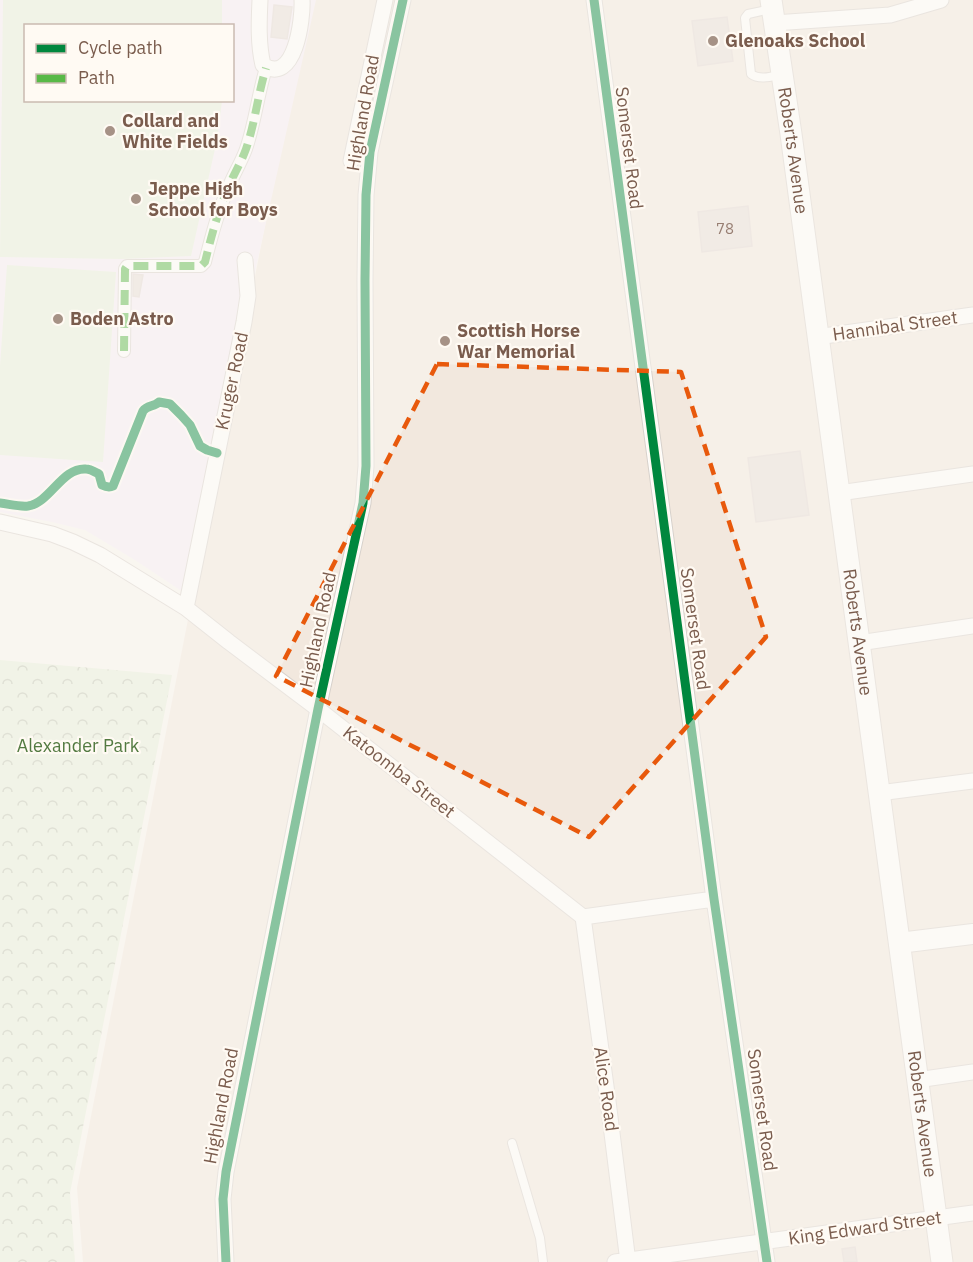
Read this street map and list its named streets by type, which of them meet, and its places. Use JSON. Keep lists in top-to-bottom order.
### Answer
{
  "streets": {
    "main road": ["Roberts Avenue"],
    "street": [
      "Highland Road",
      "Somerset Road",
      "Hannibal Street",
      "Kruger Road",
      "Katoomba Street",
      "Alice Road",
      "King Edward Street"
    ]
  },
  "crossings": [
    ["Highland Road", "Katoomba Street"],
    ["Somerset Road", "King Edward Street"],
    ["Roberts Avenue", "Hannibal Street"],
    ["Roberts Avenue", "King Edward Street"],
    ["Kruger Road", "Katoomba Street"],
    ["Katoomba Street", "Alice Road"],
    ["Alice Road", "King Edward Street"]
  ],
  "parks": ["Alexander Park"],
  "places": [
    "Glenoaks School",
    "Collard and White Fields",
    "Jeppe High School for Boys",
    "Boden Astro",
    "Scottish Horse War Memorial"
  ],
  "house_numbers": ["78"],
  "legend": ["Cycle path", "Path"]
}
